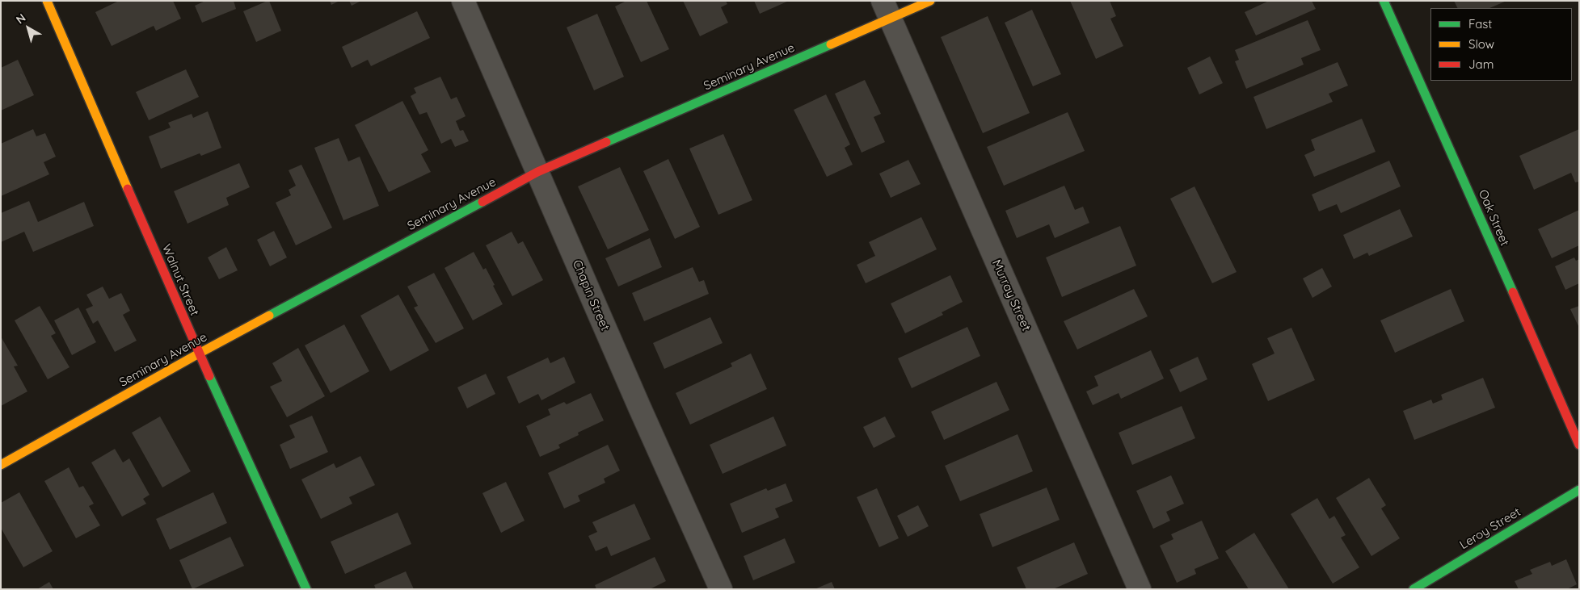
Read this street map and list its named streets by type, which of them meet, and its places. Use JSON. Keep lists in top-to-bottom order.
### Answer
{
  "streets": {
    "street": [
      "Seminary Avenue",
      "Oak Street",
      "Walnut Street",
      "Chapin Street",
      "Murray Street",
      "Leroy Street"
    ]
  },
  "crossings": [
    ["Seminary Avenue", "Walnut Street"],
    ["Seminary Avenue", "Chapin Street"],
    ["Seminary Avenue", "Murray Street"]
  ],
  "legend": ["Fast", "Slow", "Jam"],
  "north": "top left"
}
